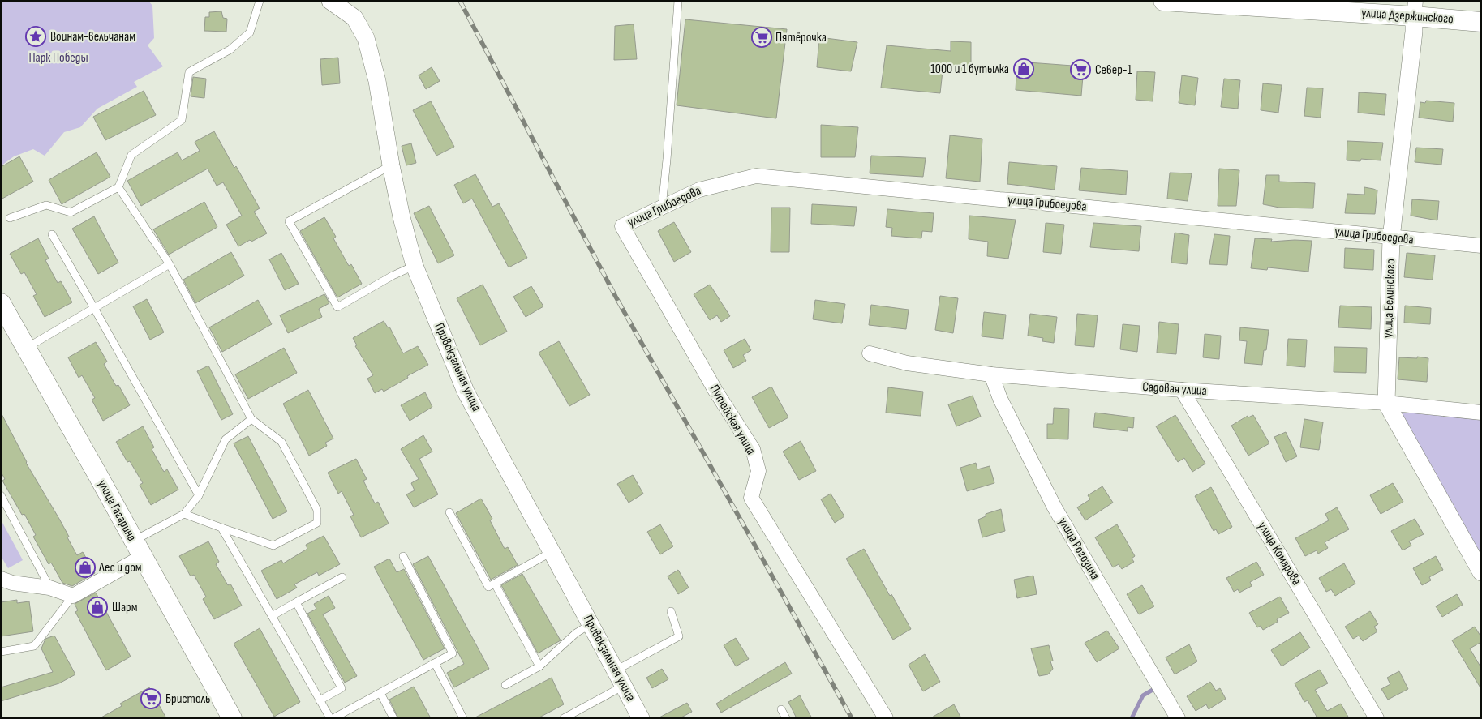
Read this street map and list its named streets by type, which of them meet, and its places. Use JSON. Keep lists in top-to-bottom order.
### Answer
{
  "streets": {
    "main road": ["улица Дзержинского", "улица Гагарина"],
    "street": [
      "улица Грибоедова",
      "улица Белинского",
      "Привокзальная улица",
      "Садовая улица",
      "Путейская улица",
      "улица Рогозина",
      "улица Комарова"
    ]
  },
  "crossings": [
    ["улица Дзержинского", "улица Белинского"],
    ["улица Грибоедова", "улица Белинского"],
    ["улица Грибоедова", "Путейская улица"],
    ["улица Белинского", "Садовая улица"],
    ["Садовая улица", "улица Рогозина"],
    ["Садовая улица", "улица Комарова"]
  ],
  "parks": ["Парк Победы"],
  "places": {
    "place": ["Воинам-вельчанам"],
    "supermarket": ["Пятёрочка", "Север-1", "Бристоль"],
    "shop": ["1000 и 1 бутылка", "Лес и дом", "Шарм"]
  }
}
